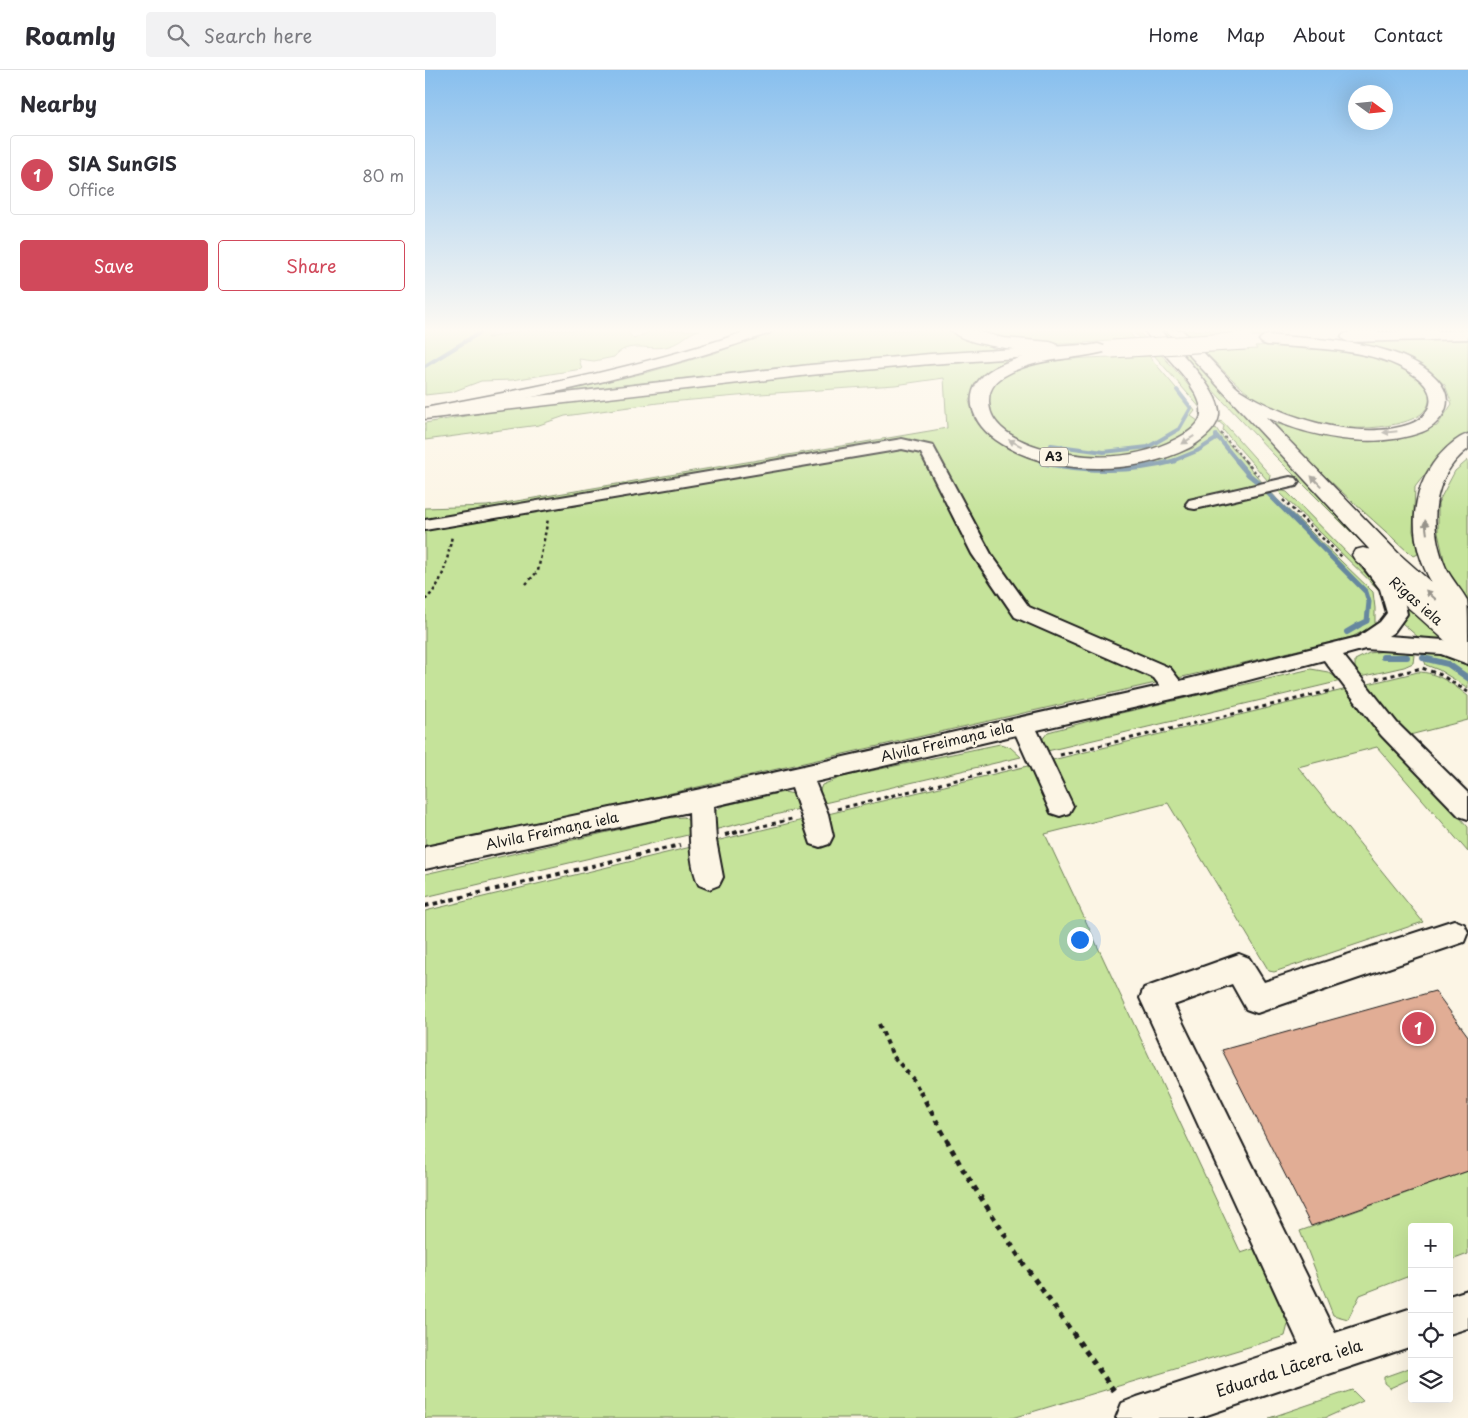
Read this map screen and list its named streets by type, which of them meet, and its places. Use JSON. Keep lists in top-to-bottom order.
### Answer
{
  "streets": {
    "main road": ["A3", "Rīgas iela"],
    "street": ["Alvila Freimaņa iela", "Eduarda Lācera iela"]
  },
  "north": "right",
  "page": {
    "header": "Roamly",
    "search": "Search here",
    "nav": [
      "Home",
      "Map",
      "About",
      "Contact"
    ],
    "heading": "Nearby",
    "list": [
      {
        "mark": "1",
        "name": "SIA SunGIS",
        "note": "Office",
        "value": "80 m"
      }
    ],
    "buttons": ["Save", "Share"],
    "pins": "1",
    "map_buttons": ["+", "−"]
  }
}
